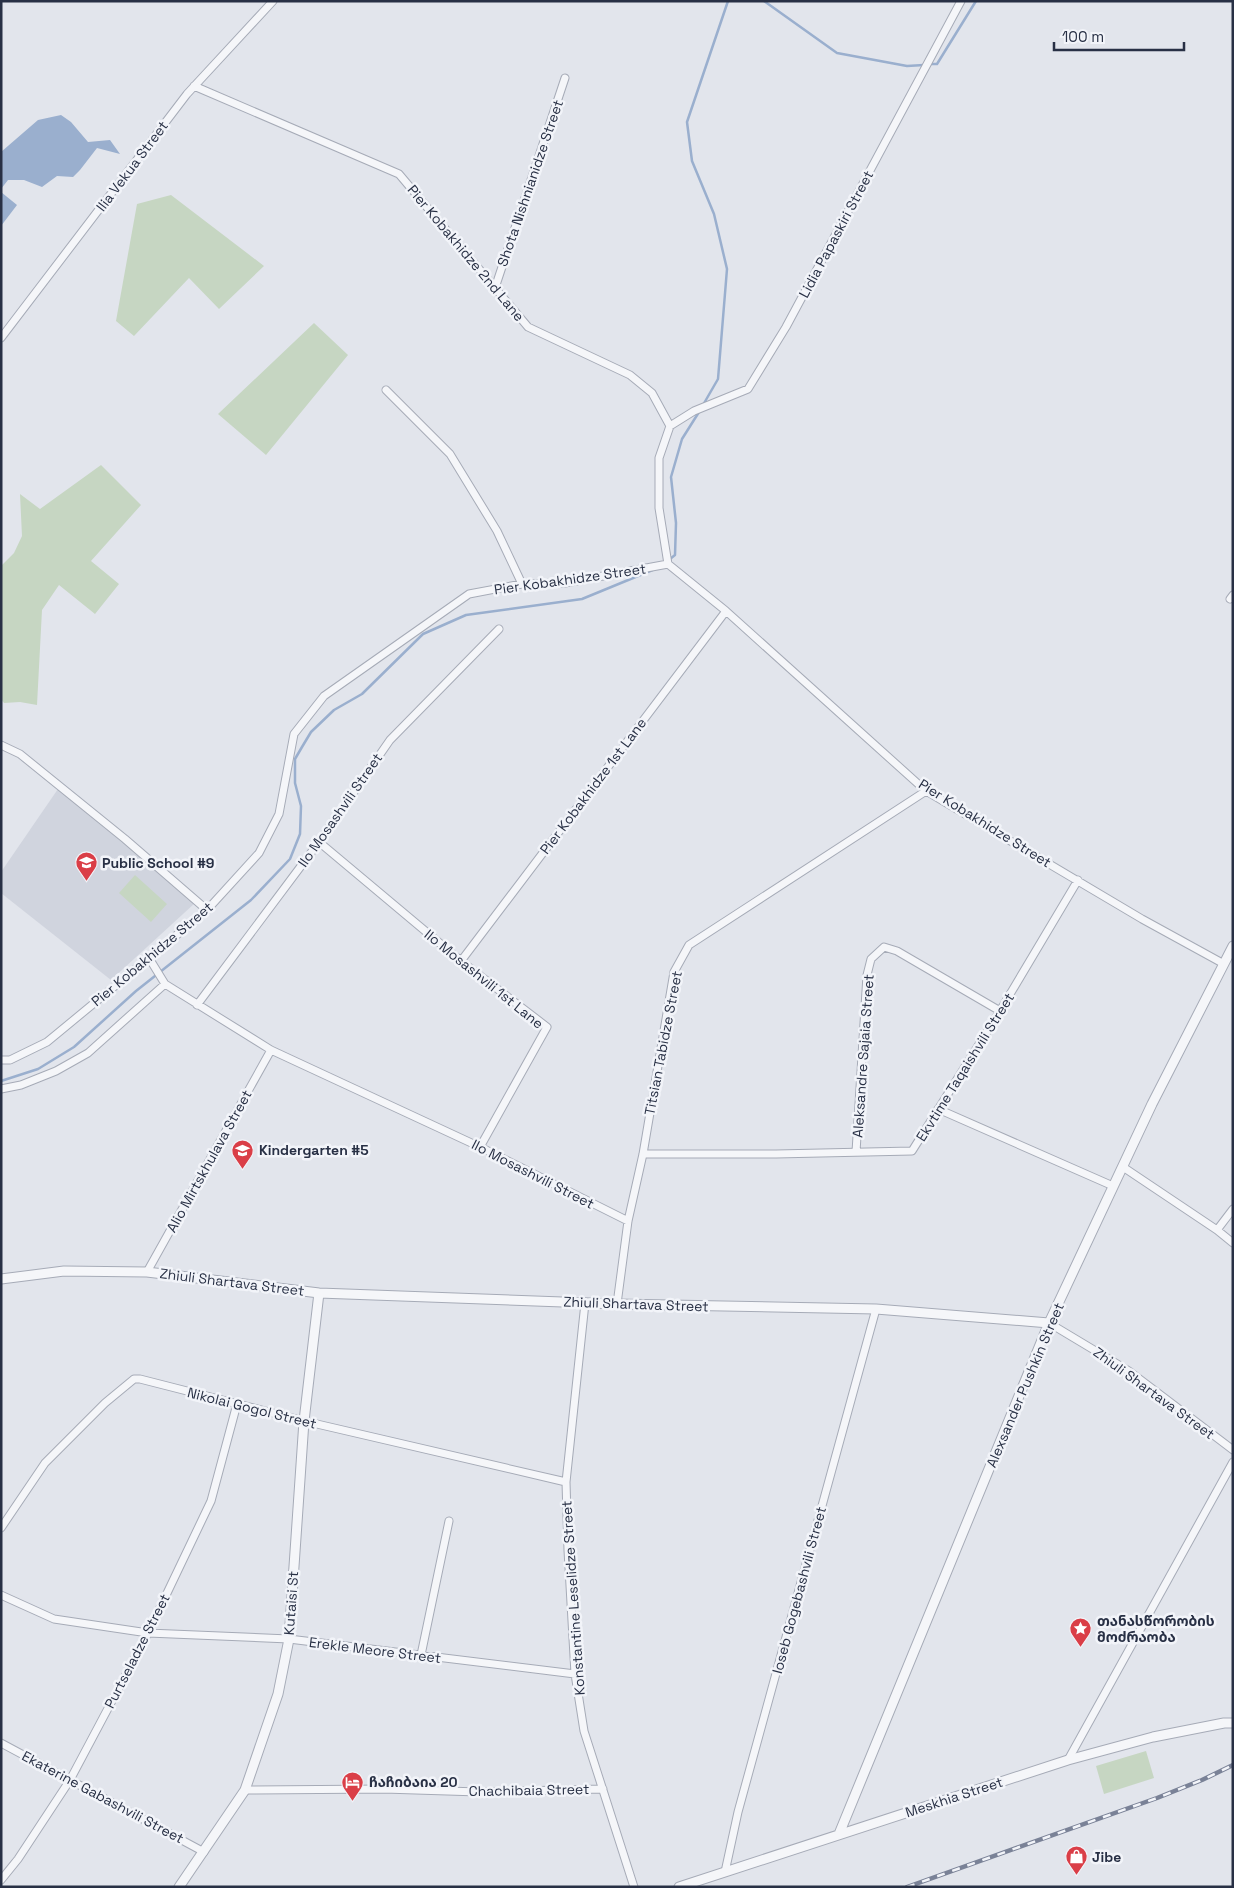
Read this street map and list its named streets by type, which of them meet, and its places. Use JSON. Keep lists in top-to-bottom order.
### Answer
{
  "streets": {
    "street": [
      "Ilia Vekua Street",
      "Shota Nishnianidze Street",
      "Lidia Papaskiri Street",
      "Pier Kobakhidze 2nd Lane",
      "Pier Kobakhidze Street",
      "Pier Kobakhidze 1st Lane",
      "Ilo Mosashvili Street",
      "Ilo Mosashvili 1st Lane",
      "Titsian Tabidze Street",
      "Aleksandre Sajaia Street",
      "Ekvtime Taqaishvili Street",
      "Alio Mirtskhulava Street",
      "Zhiuli Shartava Street",
      "Alexsander Pushkin Street",
      "Nikolai Gogol Street",
      "Ioseb Gogebashvili Street",
      "Konstantine Leselidze Street",
      "Kutaisi St",
      "Erekle Meore Street",
      "Purtseladze Street",
      "Chachibaia Street",
      "Ekaterine Gabashvili Street",
      "Meskhia Street"
    ]
  },
  "crossings": [
    ["Ilia Vekua Street", "Pier Kobakhidze 2nd Lane"],
    ["Shota Nishnianidze Street", "Pier Kobakhidze 2nd Lane"],
    ["Lidia Papaskiri Street", "Pier Kobakhidze 2nd Lane"],
    ["Pier Kobakhidze Street", "Pier Kobakhidze 1st Lane"],
    ["Pier Kobakhidze Street", "Titsian Tabidze Street"],
    ["Pier Kobakhidze Street", "Ekvtime Taqaishvili Street"],
    ["Pier Kobakhidze Street", "Alexsander Pushkin Street"],
    ["Pier Kobakhidze 1st Lane", "Ilo Mosashvili 1st Lane"],
    ["Ilo Mosashvili Street", "Ilo Mosashvili 1st Lane"],
    ["Ilo Mosashvili Street", "Titsian Tabidze Street"],
    ["Ilo Mosashvili Street", "Alio Mirtskhulava Street"],
    ["Titsian Tabidze Street", "Ekvtime Taqaishvili Street"],
    ["Titsian Tabidze Street", "Zhiuli Shartava Street"],
    ["Aleksandre Sajaia Street", "Ekvtime Taqaishvili Street"],
    ["Alio Mirtskhulava Street", "Zhiuli Shartava Street"],
    ["Zhiuli Shartava Street", "Alexsander Pushkin Street"],
    ["Zhiuli Shartava Street", "Ioseb Gogebashvili Street"],
    ["Zhiuli Shartava Street", "Konstantine Leselidze Street"],
    ["Zhiuli Shartava Street", "Kutaisi St"],
    ["Alexsander Pushkin Street", "Meskhia Street"],
    ["Nikolai Gogol Street", "Konstantine Leselidze Street"],
    ["Nikolai Gogol Street", "Kutaisi St"],
    ["Nikolai Gogol Street", "Purtseladze Street"],
    ["Ioseb Gogebashvili Street", "Meskhia Street"],
    ["Konstantine Leselidze Street", "Erekle Meore Street"],
    ["Konstantine Leselidze Street", "Chachibaia Street"],
    ["Kutaisi St", "Erekle Meore Street"],
    ["Kutaisi St", "Chachibaia Street"],
    ["Kutaisi St", "Ekaterine Gabashvili Street"],
    ["Erekle Meore Street", "Purtseladze Street"],
    ["Purtseladze Street", "Ekaterine Gabashvili Street"]
  ],
  "places": {
    "school or university": ["Public School #9", "Kindergarten #5"],
    "place": ["თანასწორობის მოძრაობა"],
    "hotel": ["ჩაჩიბაია 20"],
    "shop": ["Jibe"]
  },
  "scale_bar": "100 m"
}
